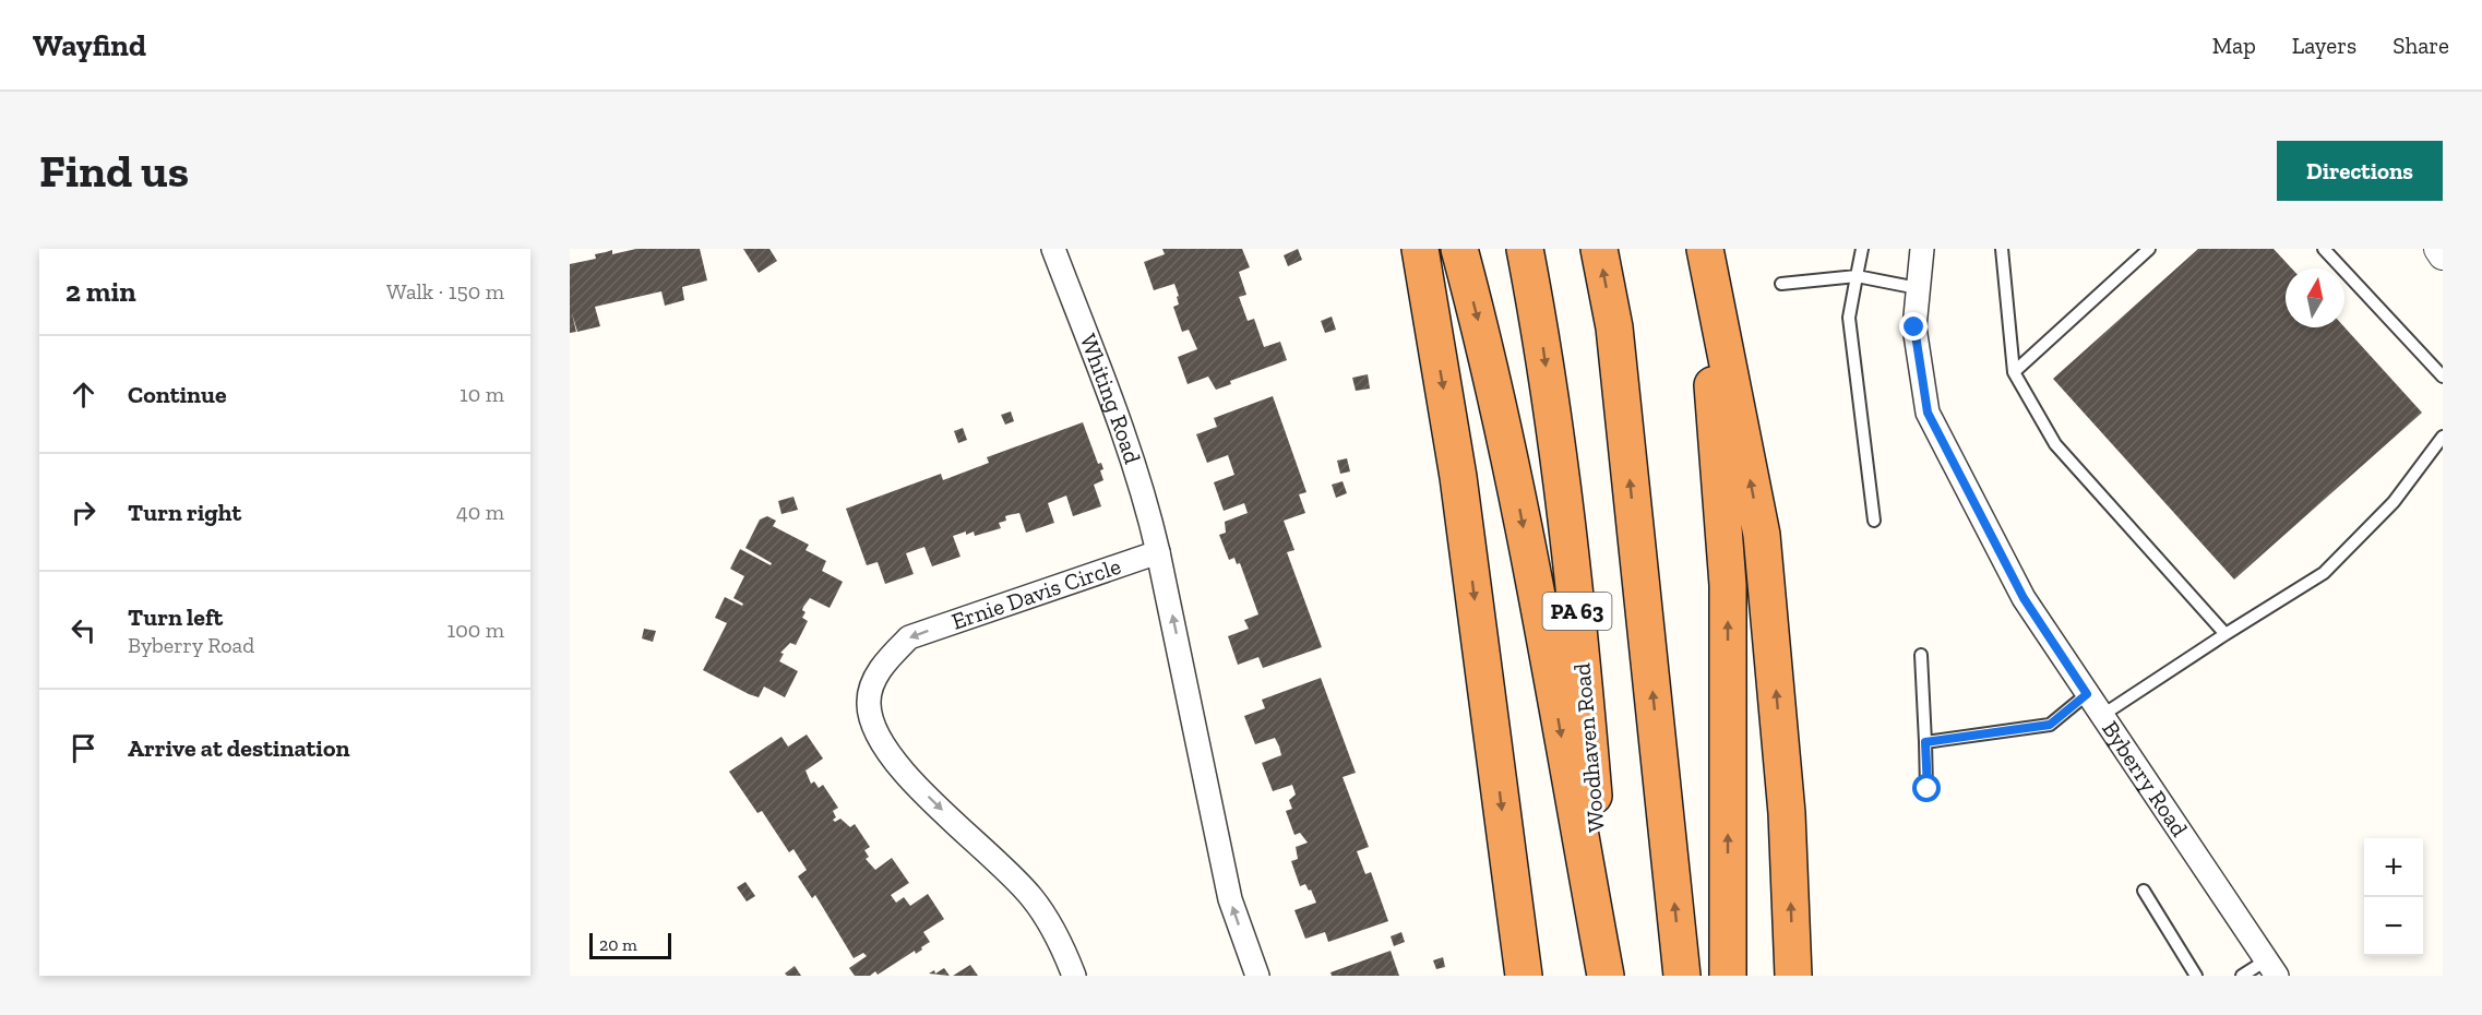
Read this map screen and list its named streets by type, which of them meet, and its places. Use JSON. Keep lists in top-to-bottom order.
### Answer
{
  "streets": {
    "highway": ["PA 63", "Woodhaven Road"],
    "street": ["Whiting Road", "Ernie Davis Circle", "Byberry Road"]
  },
  "crossings": [
    ["Whiting Road", "Ernie Davis Circle"]
  ],
  "scale_bar": "20 m",
  "north": "top",
  "page": {
    "header": "Wayfind",
    "nav": ["Map", "Layers", "Share"],
    "buttons": "Directions",
    "title": "Find us",
    "heading": ["2 min", "Walk · 150 m"],
    "list": [
      ["Continue", "10 m"],
      ["Turn right", "40 m"],
      ["Turn left", "Byberry Road", "100 m"],
      "Arrive at destination"
    ],
    "map_buttons": ["+", "−"],
    "scale": "20 m"
  }
}
